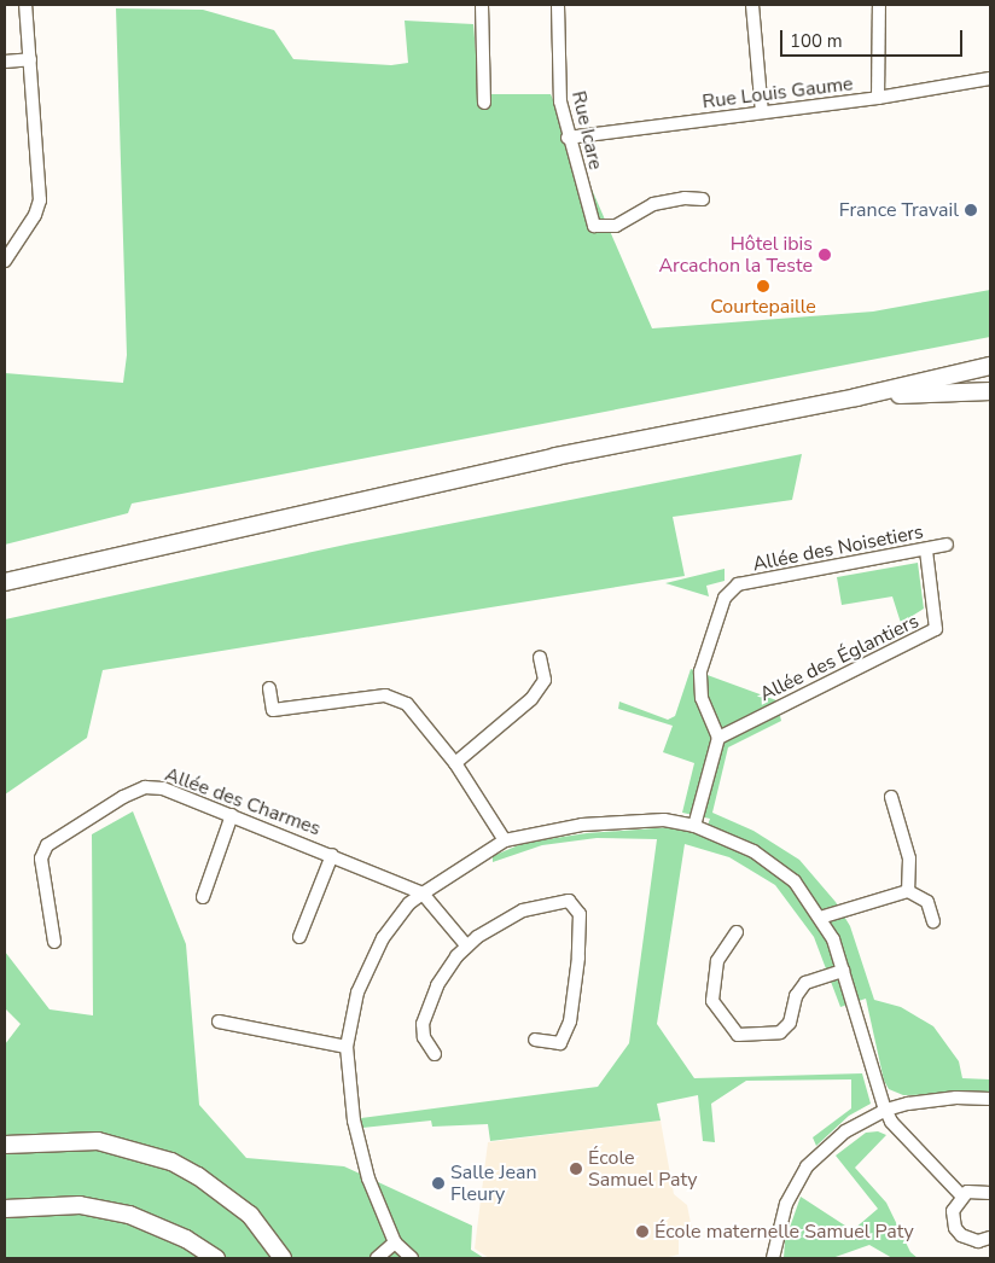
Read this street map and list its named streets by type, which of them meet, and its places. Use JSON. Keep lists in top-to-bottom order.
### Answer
{
  "streets": {
    "street": [
      "Rue Louis Gaume",
      "Rue Icare",
      "Allée des Noisetiers",
      "Allée des Églantiers",
      "Allée des Charmes"
    ]
  },
  "crossings": [
    ["Rue Louis Gaume", "Rue Icare"],
    ["Allée des Noisetiers", "Allée des Églantiers"]
  ],
  "places": [
    "France Travail",
    "Hôtel ibis Arcachon la Teste",
    "Courtepaille",
    "École Samuel Paty",
    "Salle Jean Fleury",
    "École maternelle Samuel Paty"
  ],
  "scale_bar": "100 m"
}
